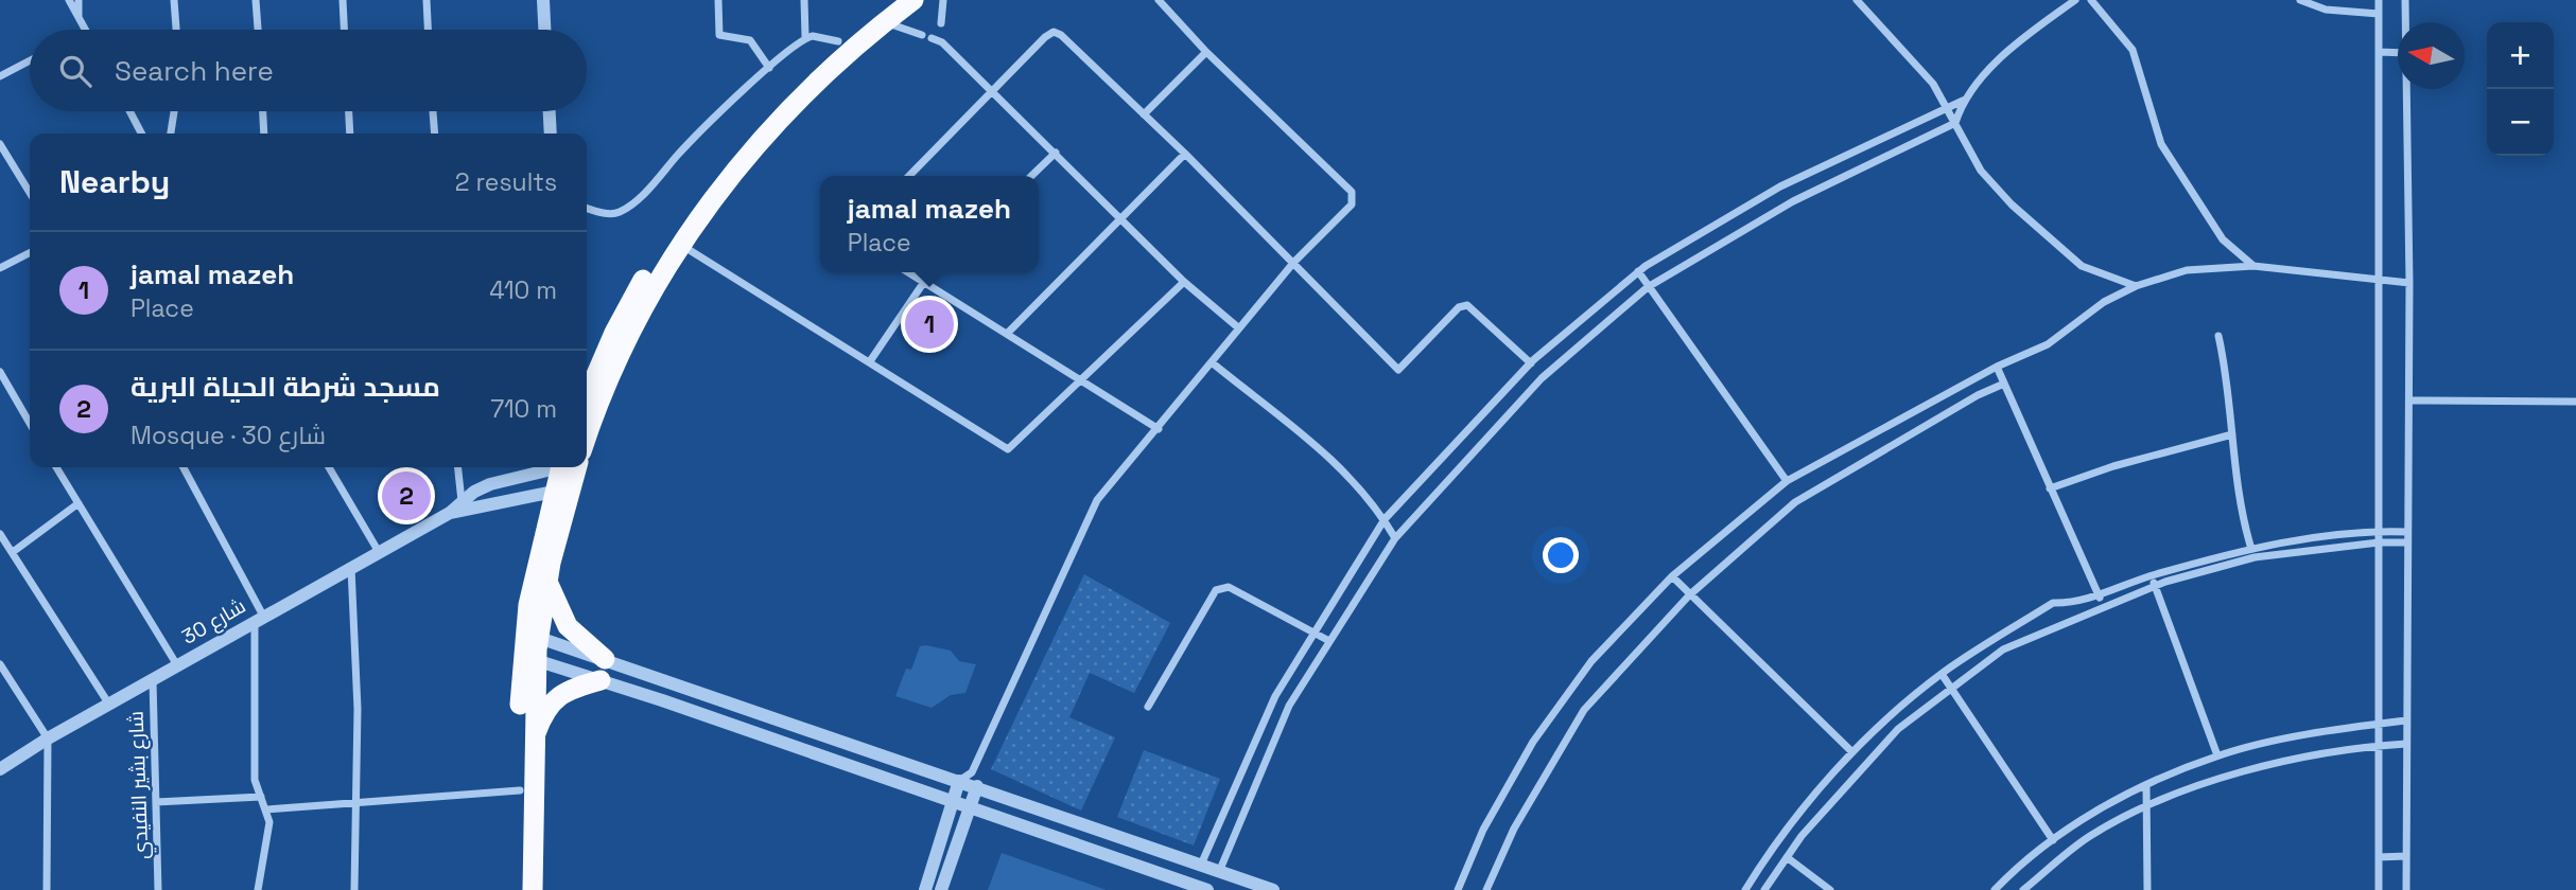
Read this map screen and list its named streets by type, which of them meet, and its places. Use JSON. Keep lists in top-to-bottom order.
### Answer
{
  "streets": {
    "street": ["شارع 30", "شارع بشير النفيدي"]
  },
  "crossings": [
    ["شارع 30", "شارع بشير النفيدي"]
  ],
  "north": "left",
  "page": {
    "map_buttons": ["+", "−"],
    "search": "Search here",
    "heading": ["Nearby", "2 results"],
    "popup": ["jamal mazeh", "Place"],
    "list": [
      {
        "mark": "1",
        "name": "jamal mazeh",
        "note": "Place",
        "value": "410 m"
      },
      {
        "mark": "2",
        "name": "مسجد شرطة الحياة البرية",
        "note": "Mosque · شارع 30",
        "value": "710 m"
      }
    ],
    "pins": ["1", "2"]
  }
}
